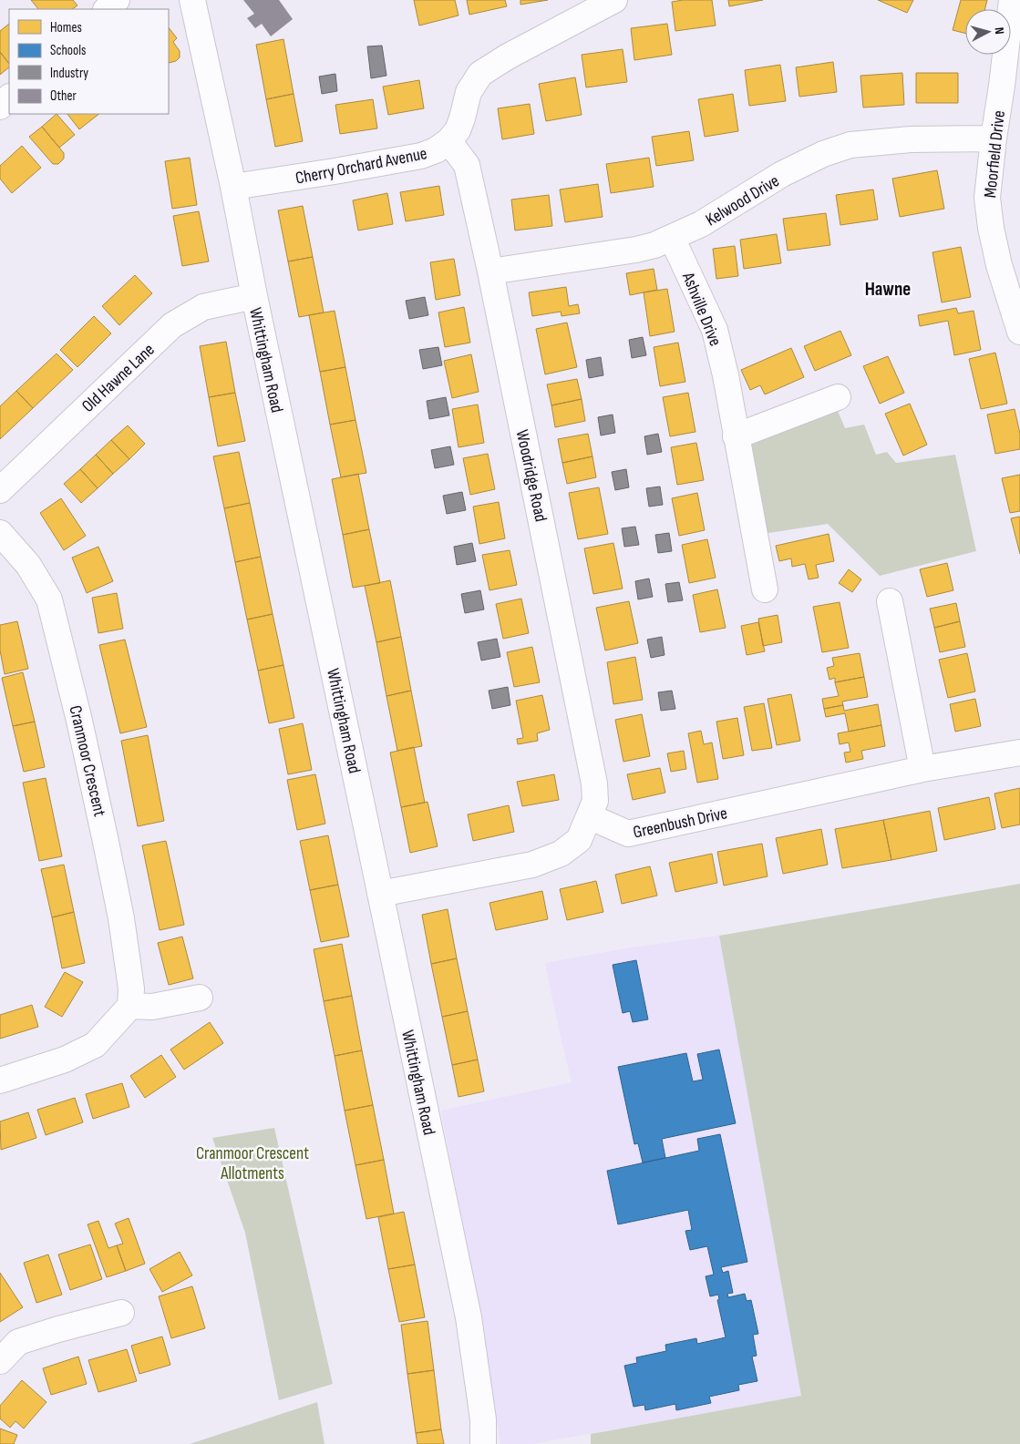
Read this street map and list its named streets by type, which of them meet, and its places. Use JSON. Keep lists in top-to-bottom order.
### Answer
{
  "streets": {
    "street": [
      "Moorfield Drive",
      "Cherry Orchard Avenue",
      "Kelwood Drive",
      "Ashville Drive",
      "Whittingham Road",
      "Old Hawne Lane",
      "Woodridge Road",
      "Cranmoor Crescent",
      "Greenbush Drive"
    ]
  },
  "crossings": [
    ["Moorfield Drive", "Kelwood Drive"],
    ["Cherry Orchard Avenue", "Whittingham Road"],
    ["Cherry Orchard Avenue", "Woodridge Road"],
    ["Kelwood Drive", "Ashville Drive"],
    ["Kelwood Drive", "Woodridge Road"],
    ["Whittingham Road", "Old Hawne Lane"],
    ["Woodridge Road", "Greenbush Drive"]
  ],
  "districts": ["Hawne"],
  "parks": ["Cranmoor Crescent Allotments"],
  "legend": [
    "Homes",
    "Schools",
    "Industry",
    "Other"
  ],
  "north": "right"
}
